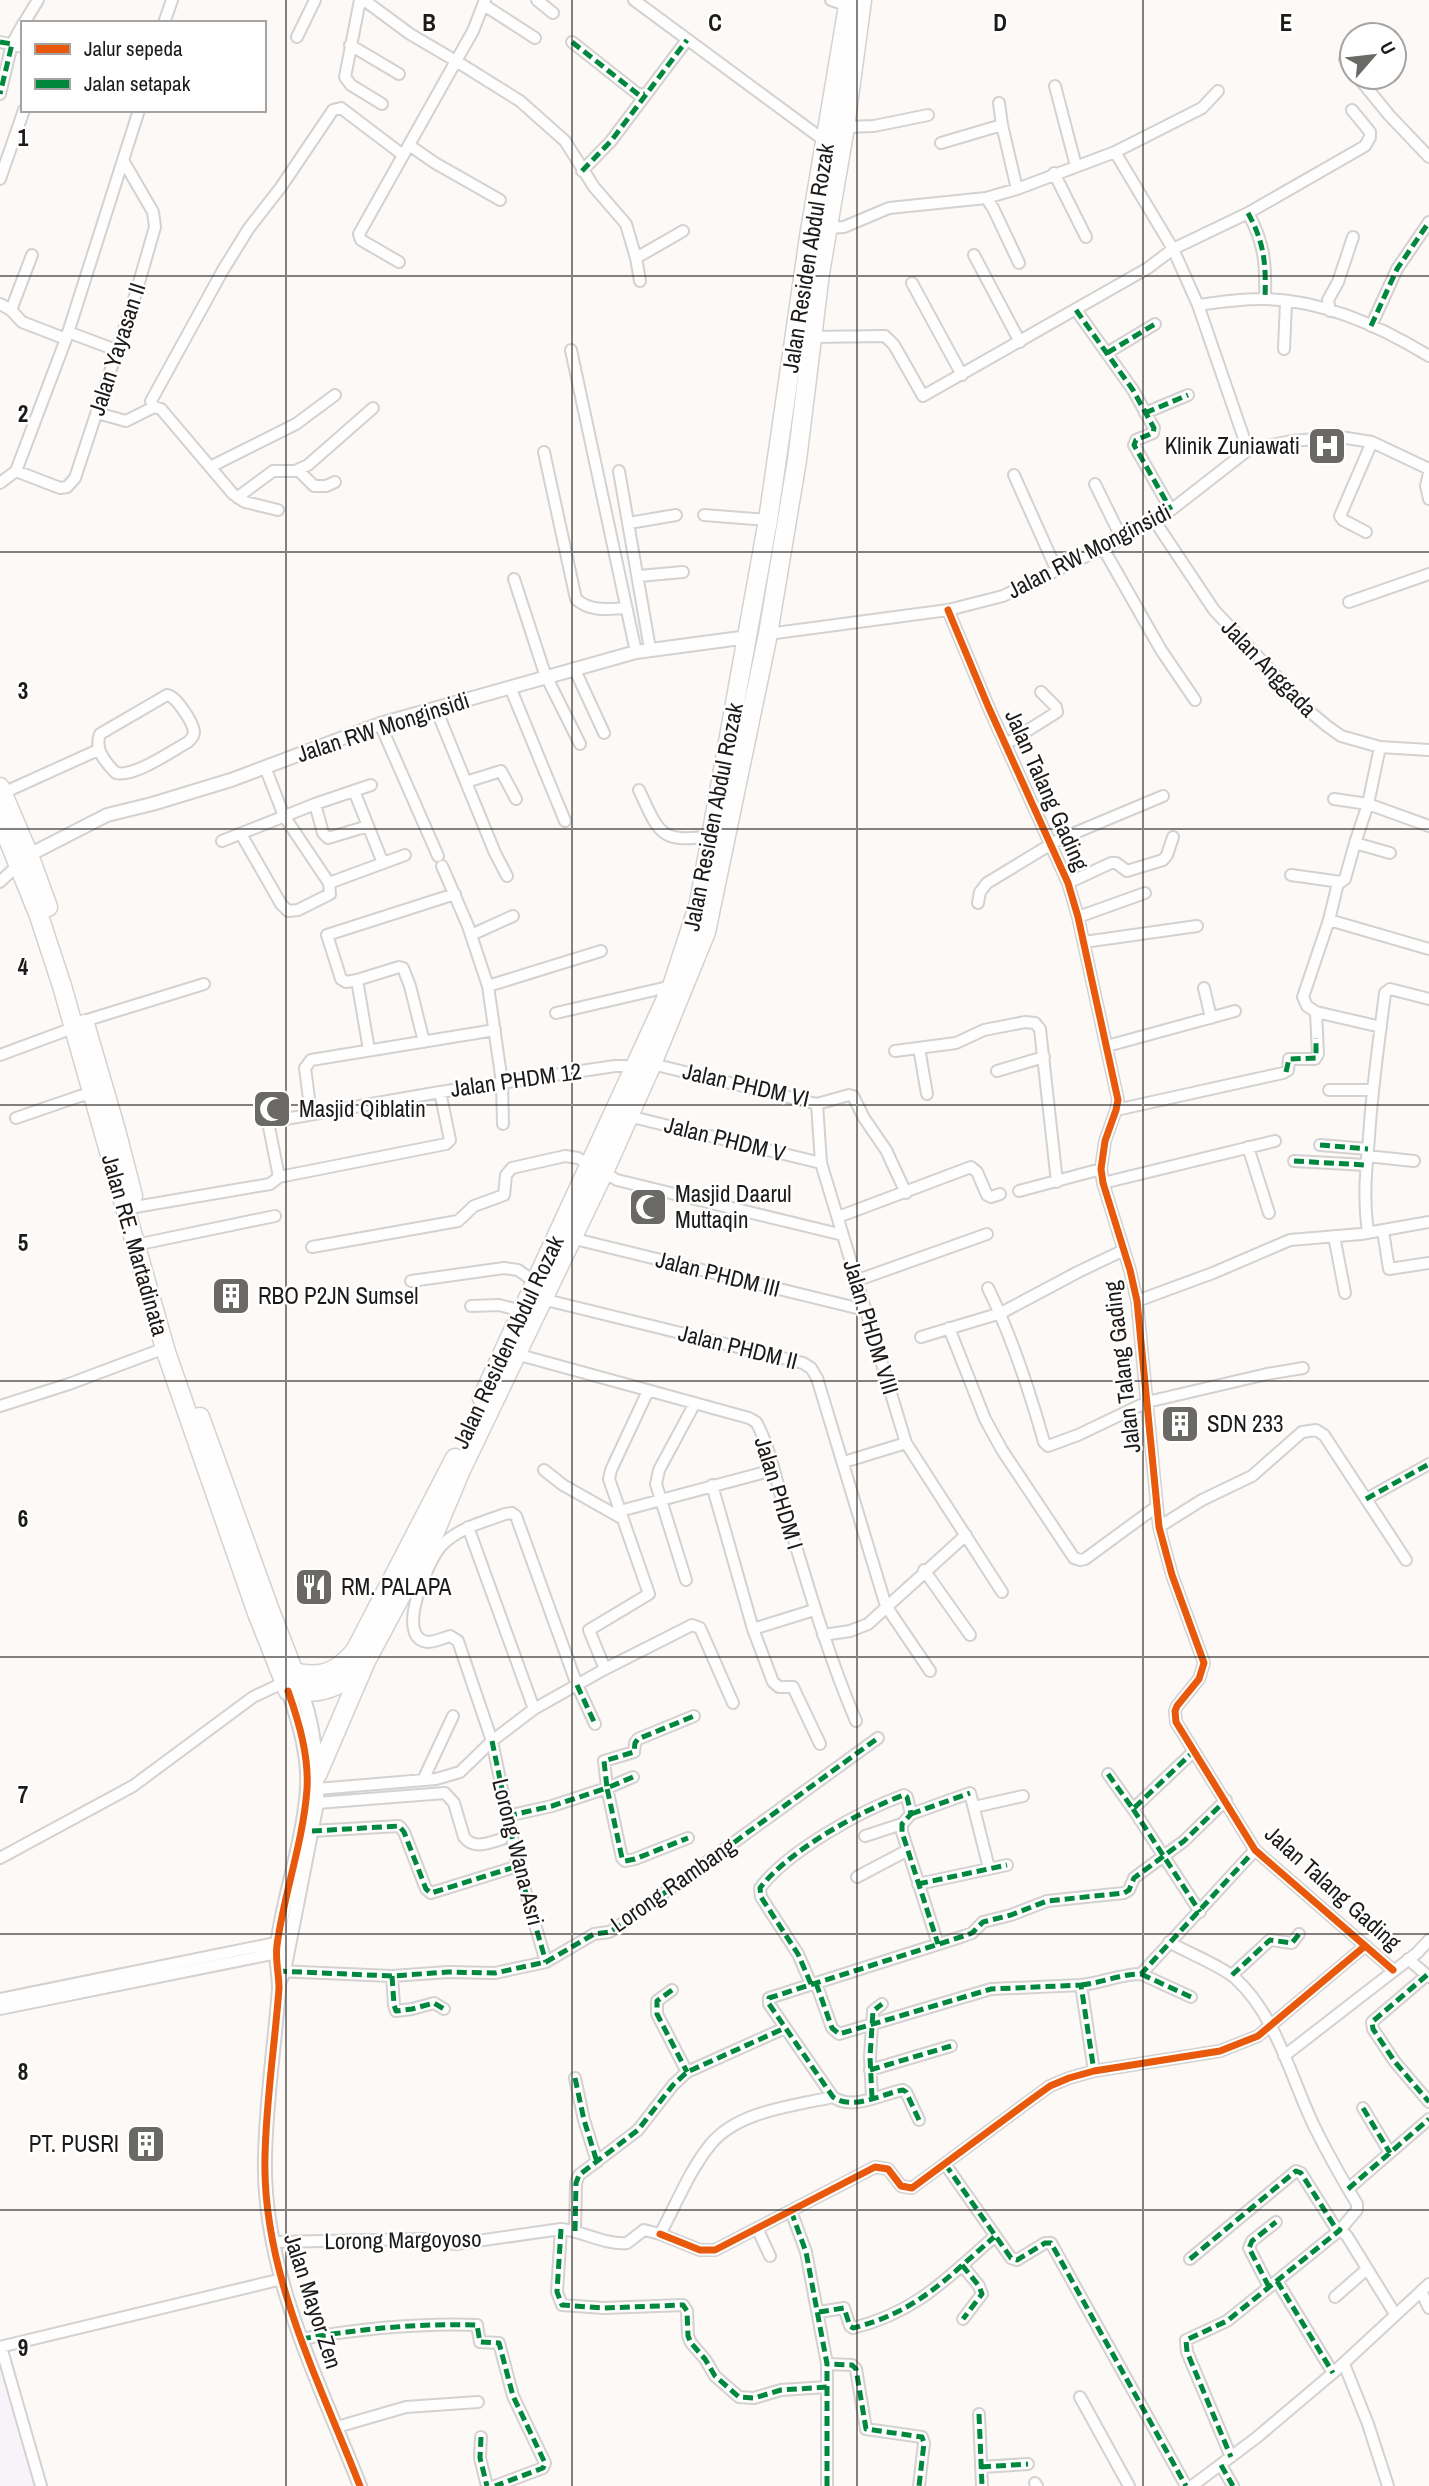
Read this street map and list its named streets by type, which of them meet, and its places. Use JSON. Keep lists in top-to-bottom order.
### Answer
{
  "streets": {
    "highway": ["Jalan Residen Abdul Rozak", "Jalan RE. Martadinata"],
    "street": [
      "Jalan Yayasan II",
      "Jalan RW Monginsidi",
      "Jalan Anggada",
      "Jalan Talang Gading",
      "Jalan PHDM 12",
      "Jalan PHDM VI",
      "Jalan PHDM V",
      "Jalan PHDM III",
      "Jalan PHDM VIII",
      "Jalan PHDM II",
      "Jalan PHDM I",
      "Lorong Wana Asri",
      "Lorong Rambang",
      "Lorong Margoyoso",
      "Jalan Mayor Zen"
    ]
  },
  "crossings": [
    ["Jalan Residen Abdul Rozak", "Jalan RW Monginsidi"],
    ["Jalan Residen Abdul Rozak", "Jalan PHDM 12"],
    ["Jalan Residen Abdul Rozak", "Jalan PHDM VI"],
    ["Jalan Residen Abdul Rozak", "Jalan PHDM V"],
    ["Jalan Residen Abdul Rozak", "Jalan RE. Martadinata"],
    ["Jalan Residen Abdul Rozak", "Jalan PHDM III"],
    ["Jalan Residen Abdul Rozak", "Jalan PHDM II"],
    ["Jalan Residen Abdul Rozak", "Jalan PHDM I"],
    ["Jalan Residen Abdul Rozak", "Lorong Wana Asri"],
    ["Jalan RW Monginsidi", "Jalan Anggada"],
    ["Jalan RW Monginsidi", "Jalan Talang Gading"],
    ["Jalan PHDM VI", "Jalan PHDM VIII"],
    ["Jalan PHDM V", "Jalan PHDM VIII"],
    ["Jalan PHDM III", "Jalan PHDM VIII"],
    ["Lorong Wana Asri", "Lorong Rambang"],
    ["Lorong Rambang", "Jalan Mayor Zen"],
    ["Lorong Margoyoso", "Jalan Mayor Zen"]
  ],
  "places": {
    "hospital": ["Klinik Zuniawati"],
    "mosque": ["Masjid Qiblatin", "Masjid Daarul Muttaqin"],
    "building": ["RBO P2JN Sumsel", "SDN 233", "PT. PUSRI"],
    "restaurant": ["RM. PALAPA"]
  },
  "legend": ["Jalur sepeda", "Jalan setapak"],
  "north": "top right",
  "grid": {
    "columns": [
      "B",
      "C",
      "D",
      "E"
    ],
    "rows": [
      "1",
      "2",
      "3",
      "4",
      "5",
      "6",
      "7",
      "8",
      "9"
    ]
  }
}
